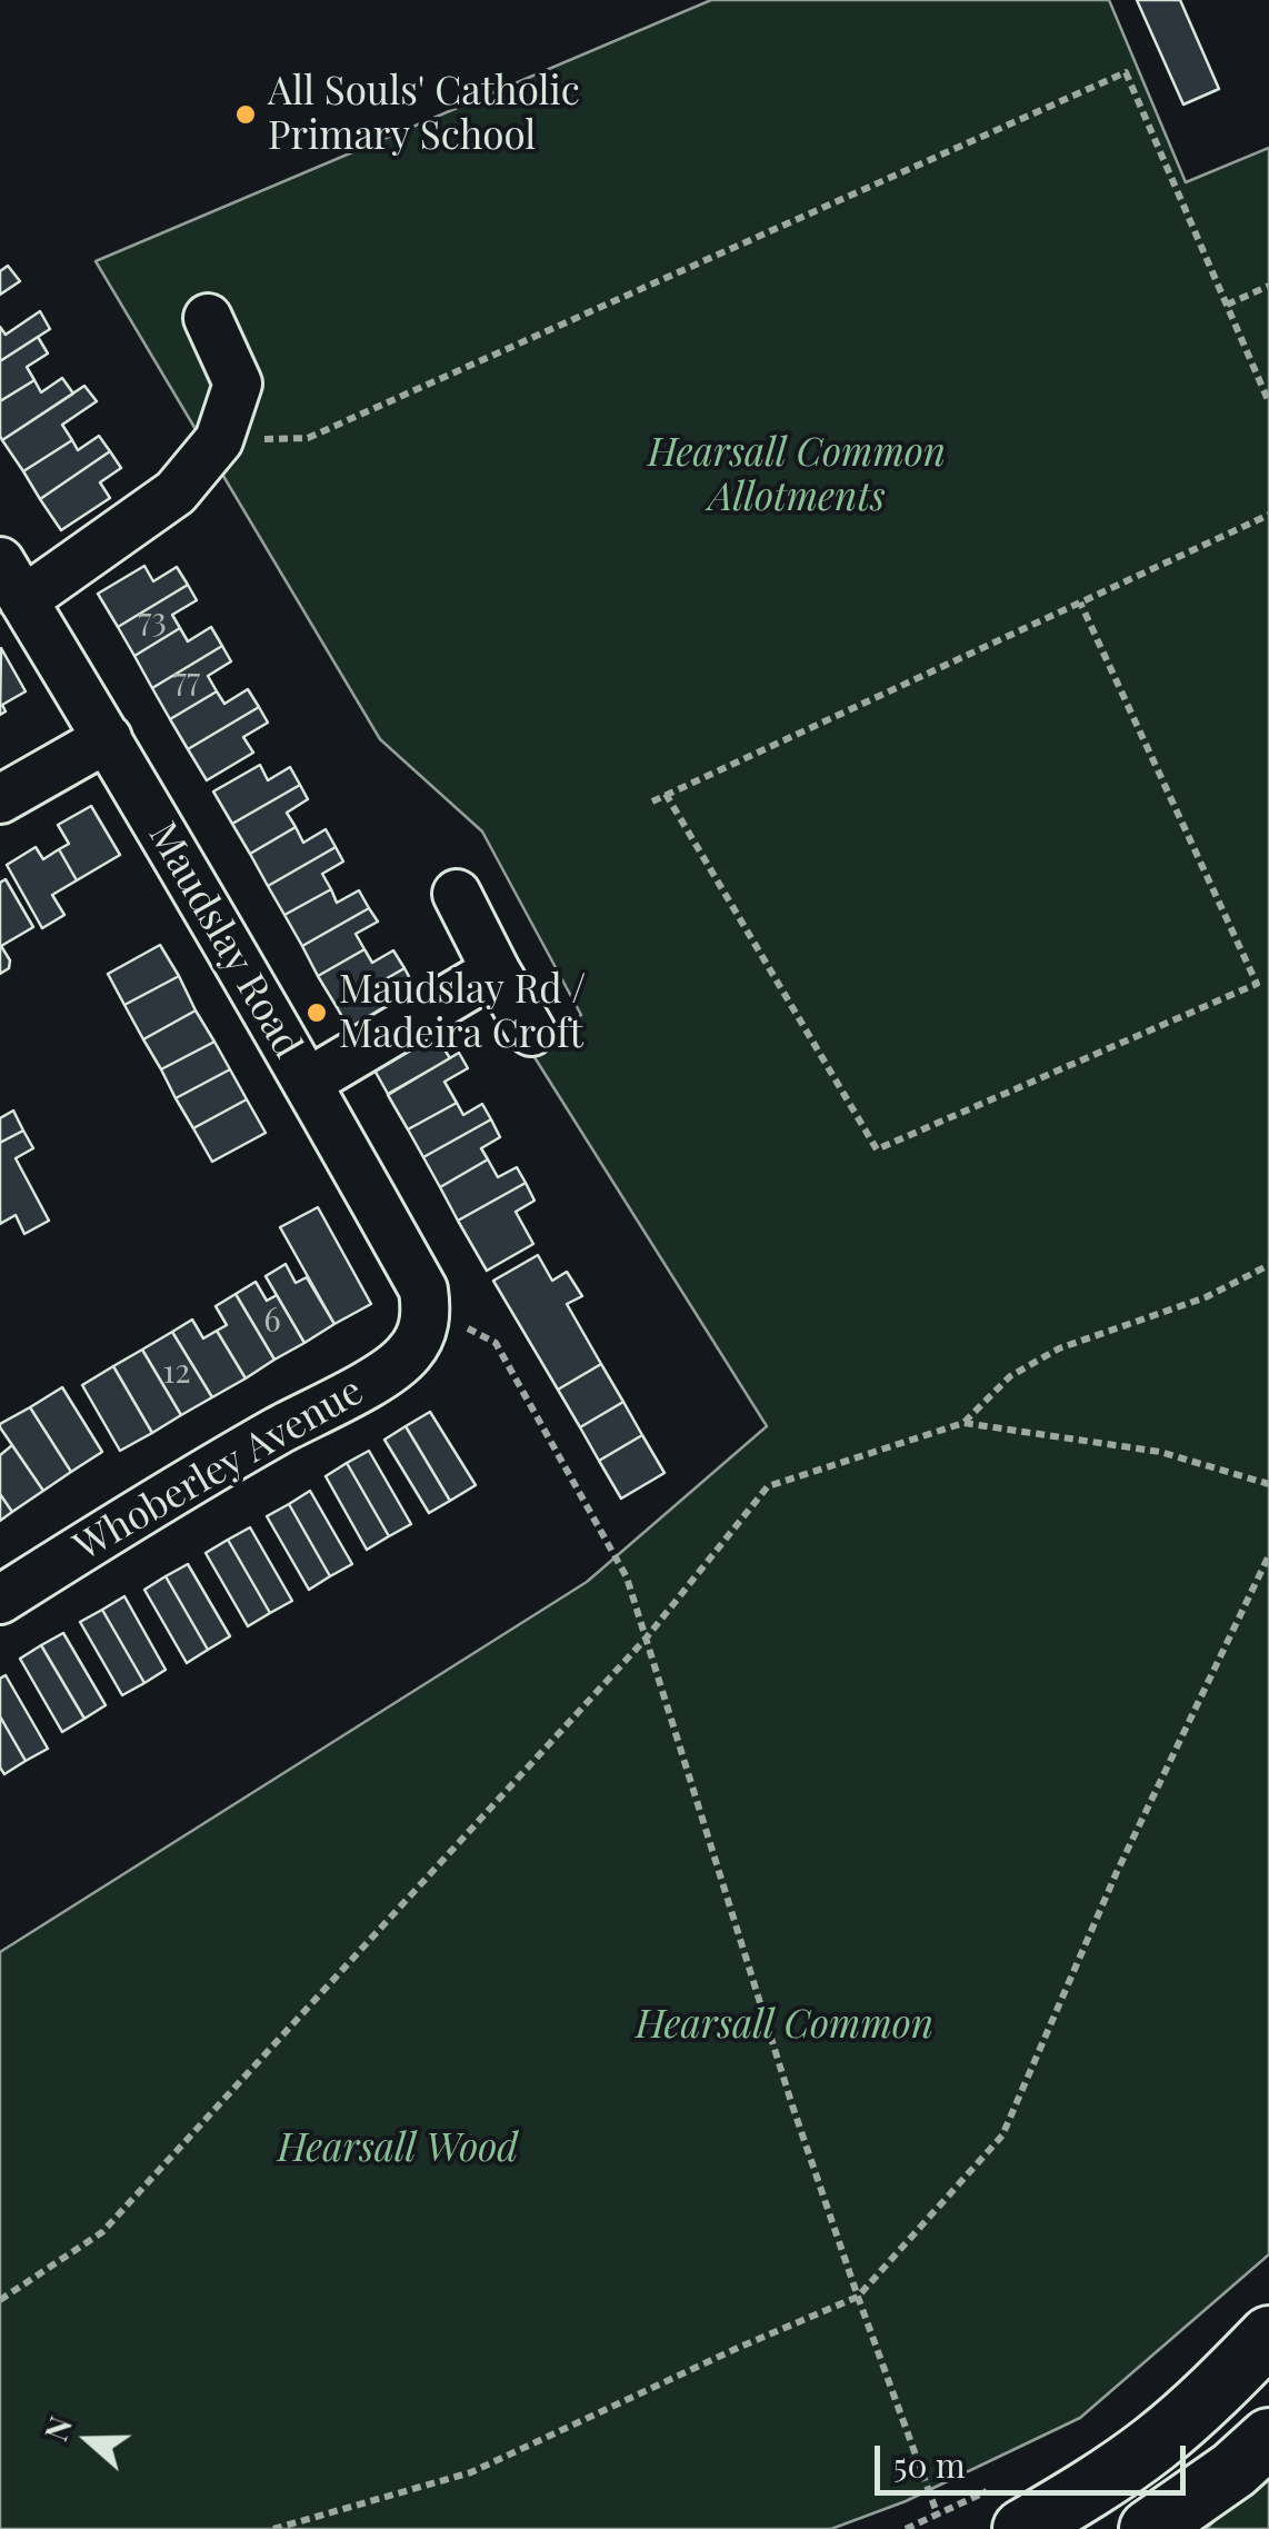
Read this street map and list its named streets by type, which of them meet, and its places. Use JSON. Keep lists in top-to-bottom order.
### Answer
{
  "streets": {
    "street": ["Maudslay Road", "Whoberley Avenue"]
  },
  "crossings": [
    ["Maudslay Road", "Whoberley Avenue"]
  ],
  "parks": ["Hearsall Common Allotments", "Hearsall Common", "Hearsall Wood"],
  "places": ["All Souls' Catholic Primary School", "Maudslay Rd / Madeira Croft"],
  "house_numbers": [
    "73",
    "77",
    "6",
    "12"
  ],
  "scale_bar": "50 m",
  "north": "left"
}
